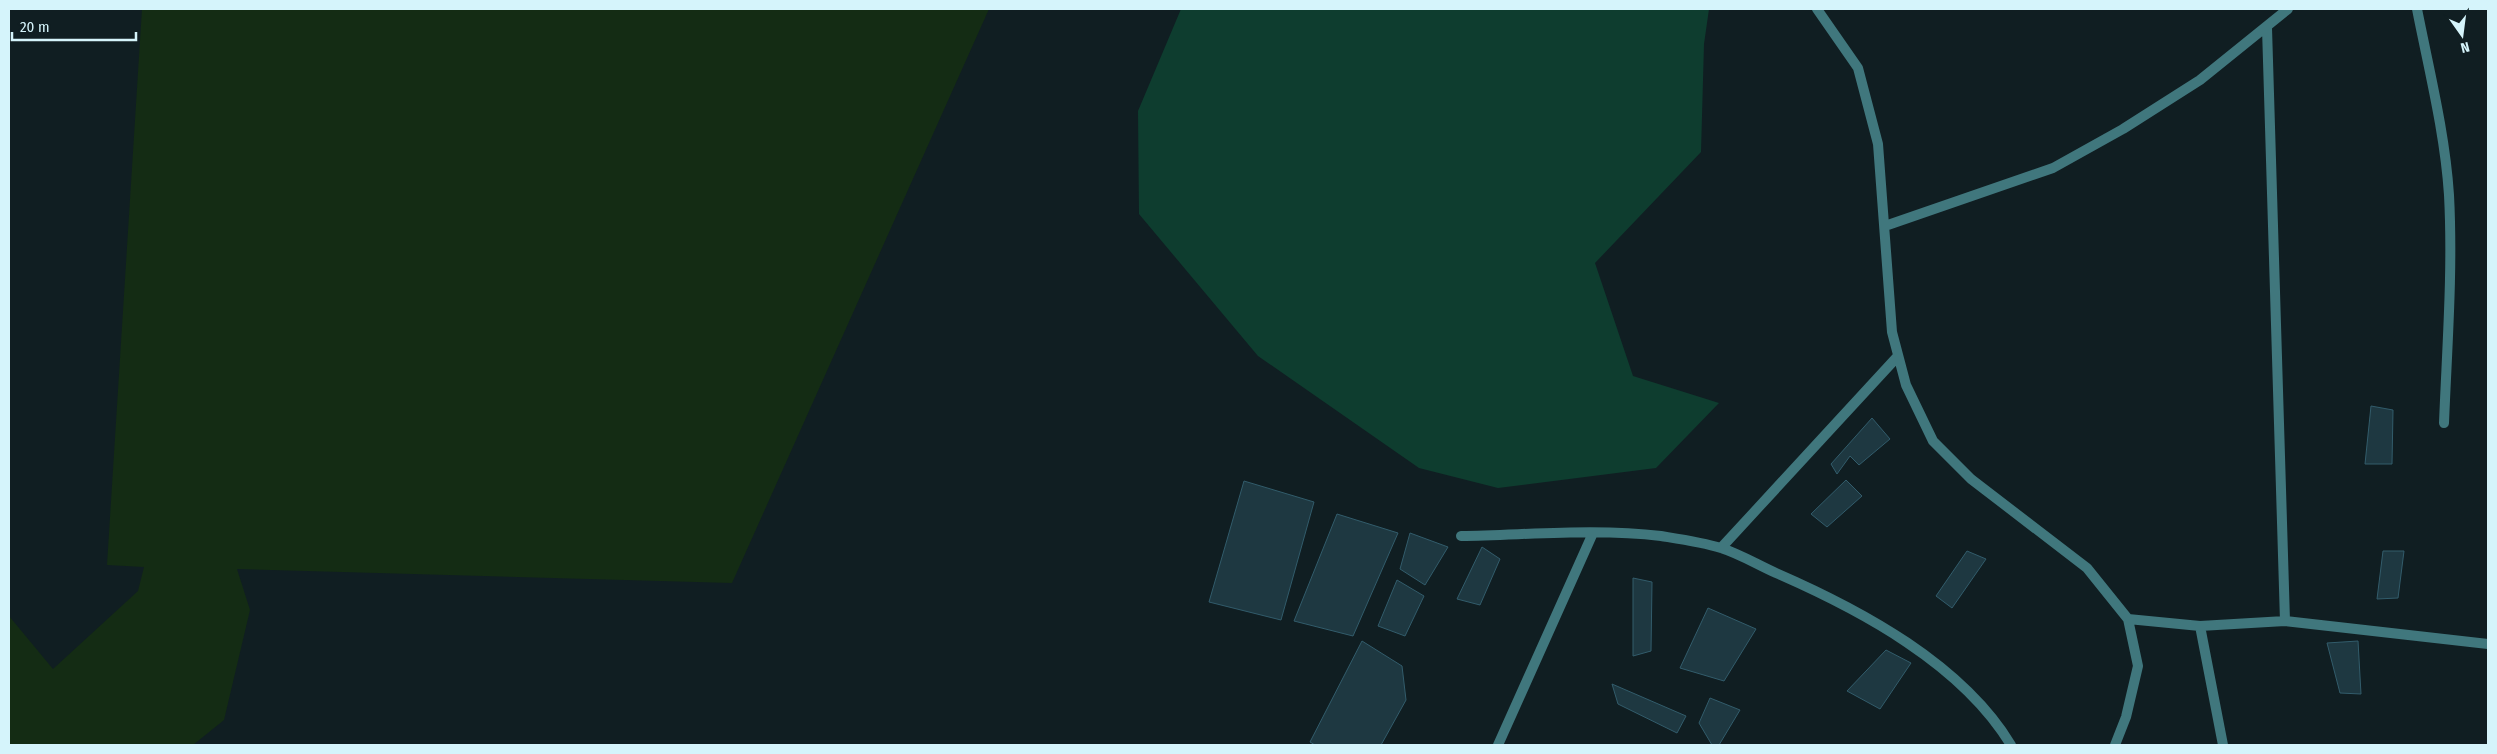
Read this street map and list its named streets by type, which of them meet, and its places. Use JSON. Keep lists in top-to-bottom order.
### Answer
{
  "scale_bar": "20 m",
  "north": "bottom"
}
